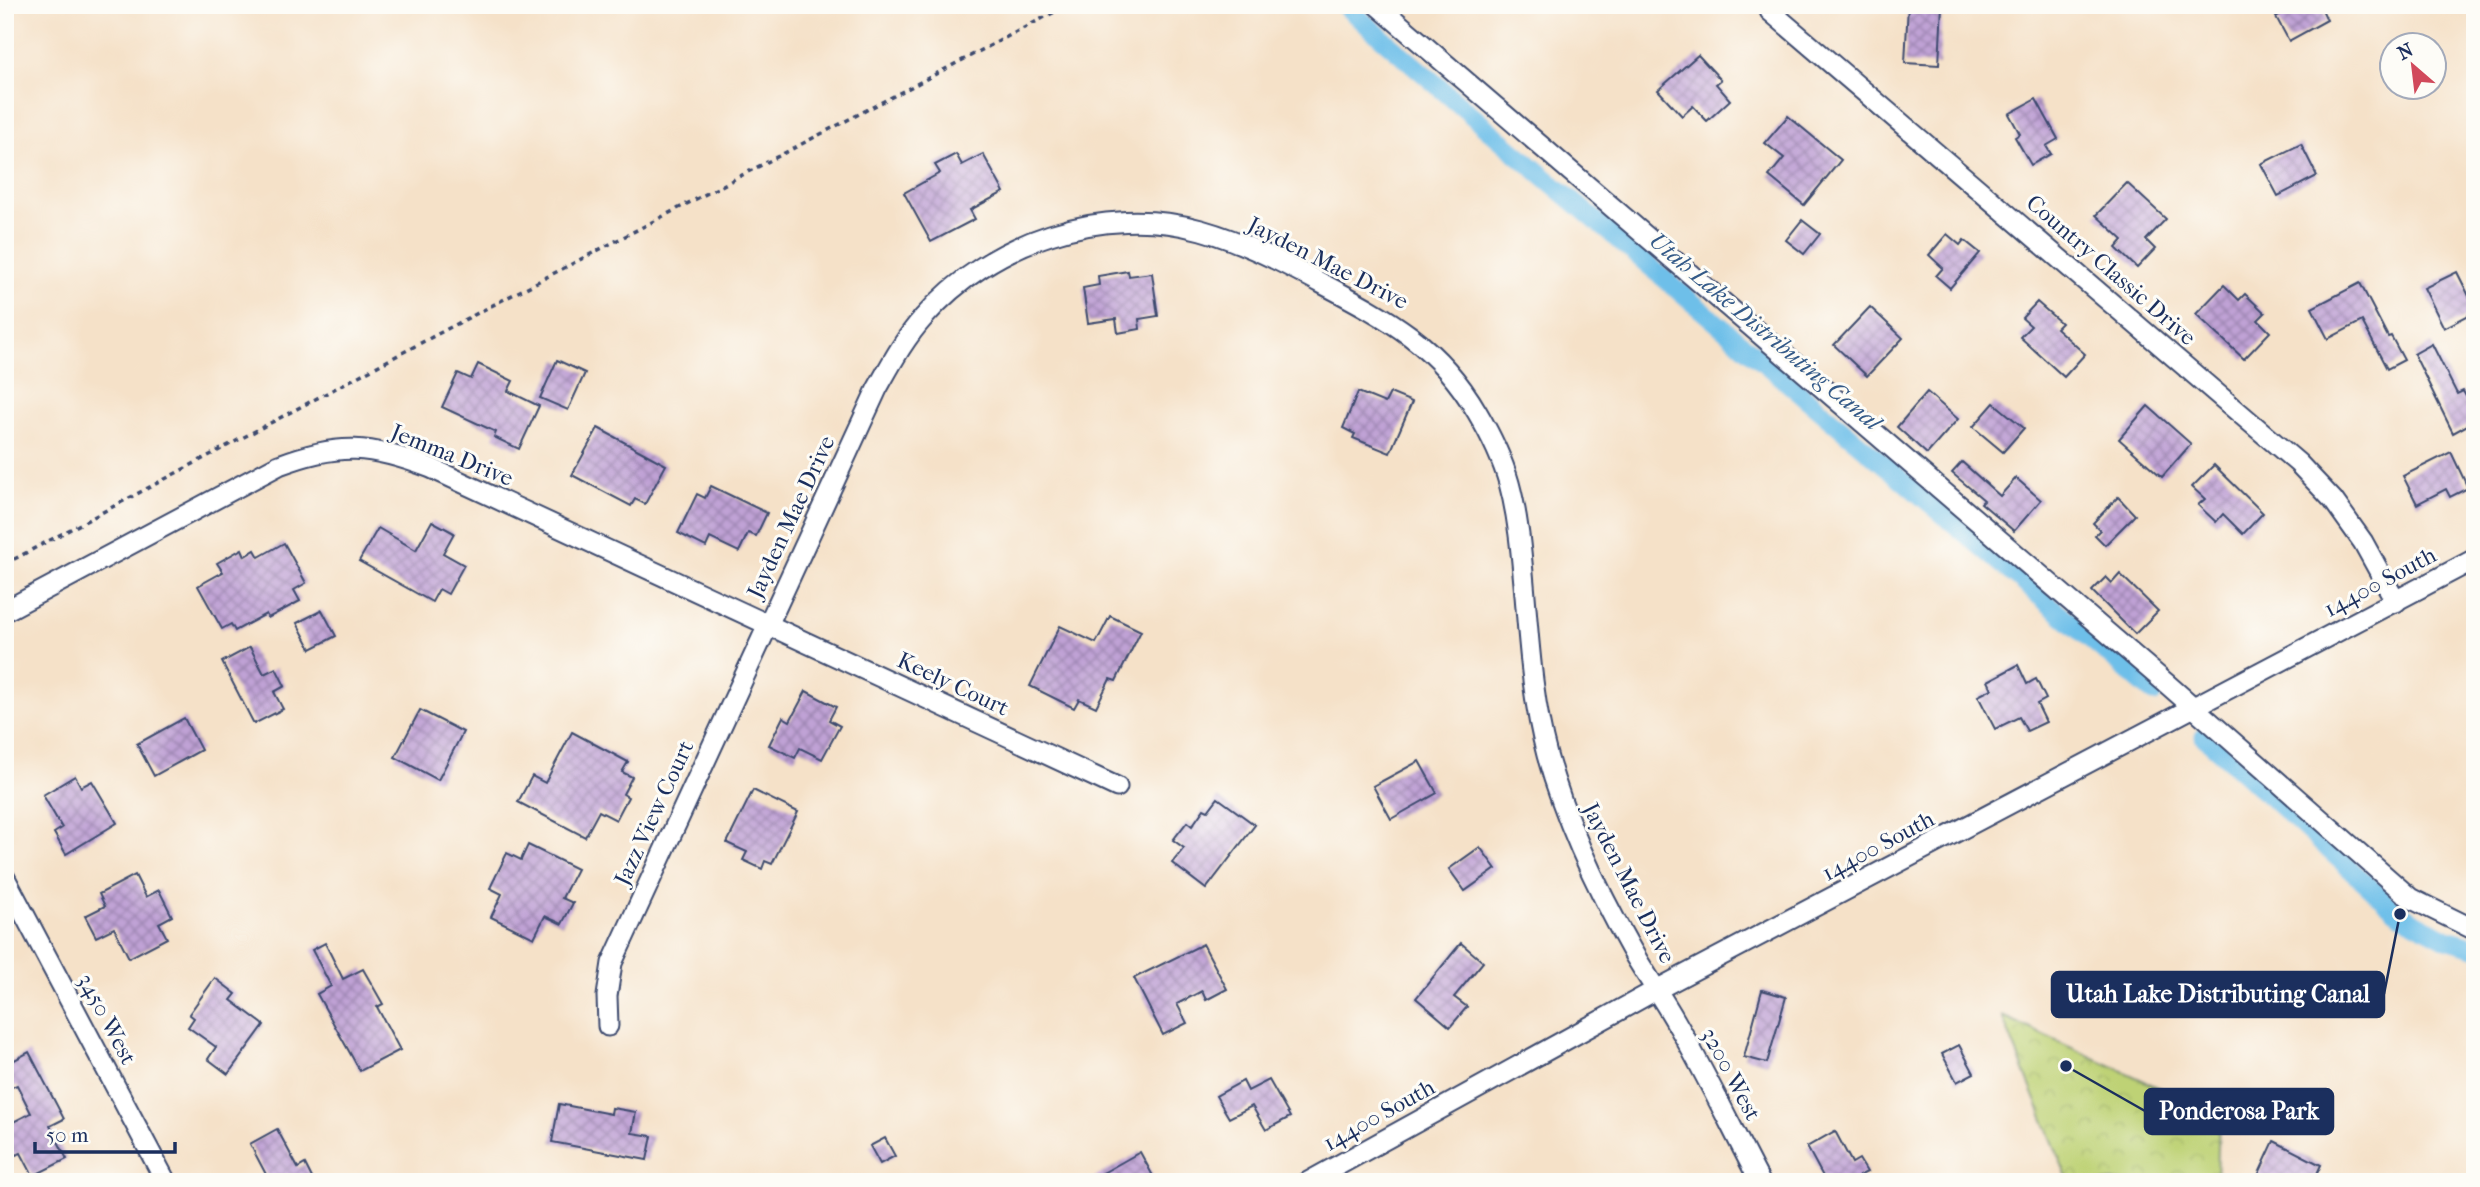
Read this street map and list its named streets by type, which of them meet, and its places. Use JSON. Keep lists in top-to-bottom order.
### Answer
{
  "streets": {
    "street": [
      "Jayden Mae Drive",
      "Country Classic Drive",
      "Jemma Drive",
      "14400 South",
      "Keely Court",
      "Jazz View Court",
      "3450 West",
      "3200 West"
    ]
  },
  "crossings": [
    ["Jayden Mae Drive", "Jemma Drive"],
    ["Jayden Mae Drive", "14400 South"],
    ["Jayden Mae Drive", "Keely Court"],
    ["Jayden Mae Drive", "Jazz View Court"],
    ["Jayden Mae Drive", "3200 West"],
    ["Country Classic Drive", "14400 South"],
    ["Jemma Drive", "Keely Court"],
    ["Jemma Drive", "Jazz View Court"],
    ["14400 South", "3200 West"],
    ["Keely Court", "Jazz View Court"]
  ],
  "water": ["Utah Lake Distributing Canal"],
  "places": ["Utah Lake Distributing Canal", "Ponderosa Park"],
  "scale_bar": "50 m",
  "north": "top left"
}
